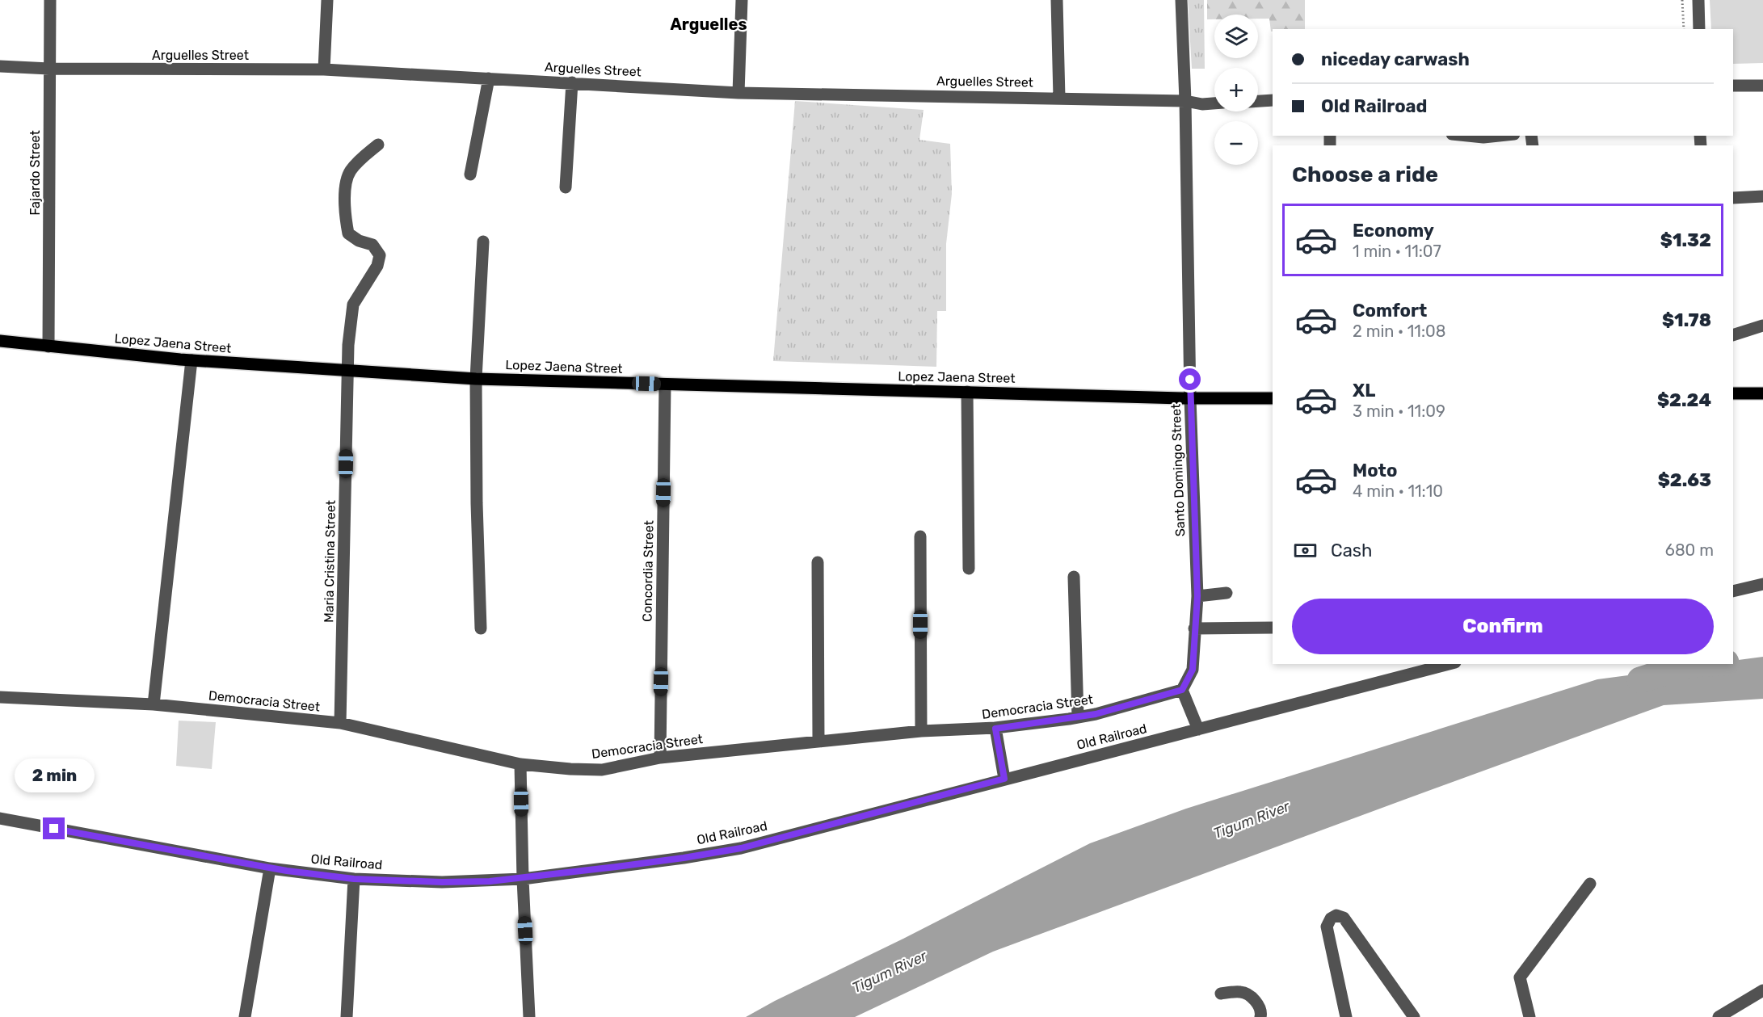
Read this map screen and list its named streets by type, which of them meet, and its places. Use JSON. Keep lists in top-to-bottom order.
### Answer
{
  "streets": {
    "main road": ["Lopez Jaena Street"],
    "street": [
      "Arguelles Street",
      "Fajardo Street",
      "Santo Domingo Street",
      "Maria Cristina Street",
      "Concordia Street",
      "Democracia Street",
      "Old Railroad"
    ]
  },
  "crossings": [
    ["Arguelles Street", "Fajardo Street"],
    ["Arguelles Street", "Santo Domingo Street"],
    ["Fajardo Street", "Lopez Jaena Street"],
    ["Lopez Jaena Street", "Santo Domingo Street"],
    ["Lopez Jaena Street", "Maria Cristina Street"],
    ["Lopez Jaena Street", "Concordia Street"],
    ["Santo Domingo Street", "Democracia Street"],
    ["Maria Cristina Street", "Democracia Street"],
    ["Concordia Street", "Democracia Street"]
  ],
  "districts": ["Arguelles"],
  "water": ["Tigum River"],
  "page": {
    "map_buttons": ["+", "−"],
    "banner": ["niceday carwash", "Old Railroad"],
    "heading": "Choose a ride",
    "list": [
      {
        "name": "Economy",
        "note": "1 min · 11:07",
        "value": "$1.32"
      },
      {
        "name": "Comfort",
        "note": "2 min · 11:08",
        "value": "$1.78"
      },
      {
        "name": "XL",
        "note": "3 min · 11:09",
        "value": "$2.24"
      },
      {
        "name": "Moto",
        "note": "4 min · 11:10",
        "value": "$2.63"
      }
    ],
    "pay": ["Cash", "680 m"],
    "buttons": "Confirm",
    "bubble": "2 min"
  }
}
